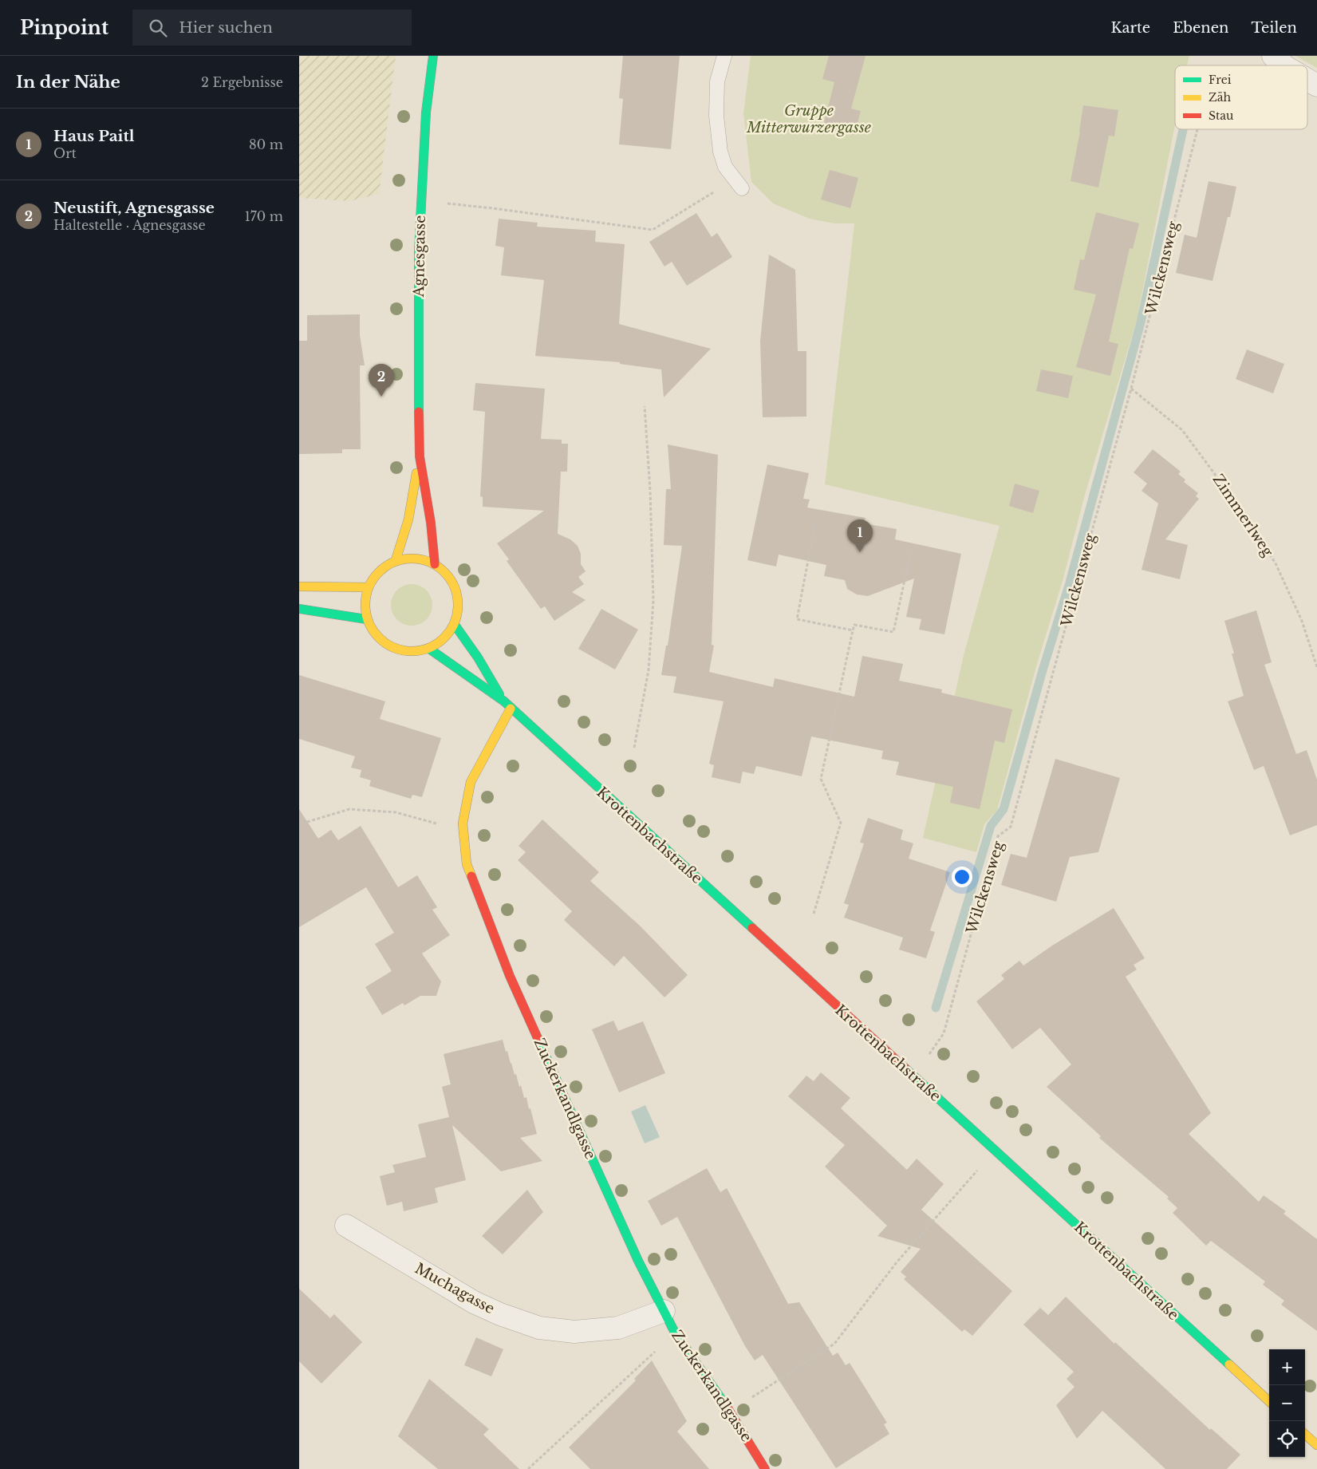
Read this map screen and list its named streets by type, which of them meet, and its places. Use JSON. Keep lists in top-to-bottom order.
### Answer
{
  "streets": {
    "main road": ["Agnesgasse", "Krottenbachstraße", "Zuckerkandlgasse"],
    "street": ["Muchagasse"],
    "path": ["Wilckensweg", "Zimmerlweg"]
  },
  "crossings": [
    ["Agnesgasse", "Krottenbachstraße"],
    ["Wilckensweg", "Zimmerlweg"],
    ["Wilckensweg", "Krottenbachstraße"],
    ["Krottenbachstraße", "Zuckerkandlgasse"],
    ["Zuckerkandlgasse", "Muchagasse"]
  ],
  "parks": ["Gruppe Mitterwurzergasse"],
  "legend": ["Frei", "Zäh", "Stau"],
  "page": {
    "header": "Pinpoint",
    "search": "Hier suchen",
    "nav": ["Karte", "Ebenen", "Teilen"],
    "heading": ["In der Nähe", "2 Ergebnisse"],
    "list": [
      {
        "mark": "1",
        "name": "Haus Paitl",
        "note": "Ort",
        "value": "80 m"
      },
      {
        "mark": "2",
        "name": "Neustift, Agnesgasse",
        "note": "Haltestelle · Agnesgasse",
        "value": "170 m"
      }
    ],
    "pins": ["2", "1"],
    "map_buttons": ["+", "−"]
  }
}
